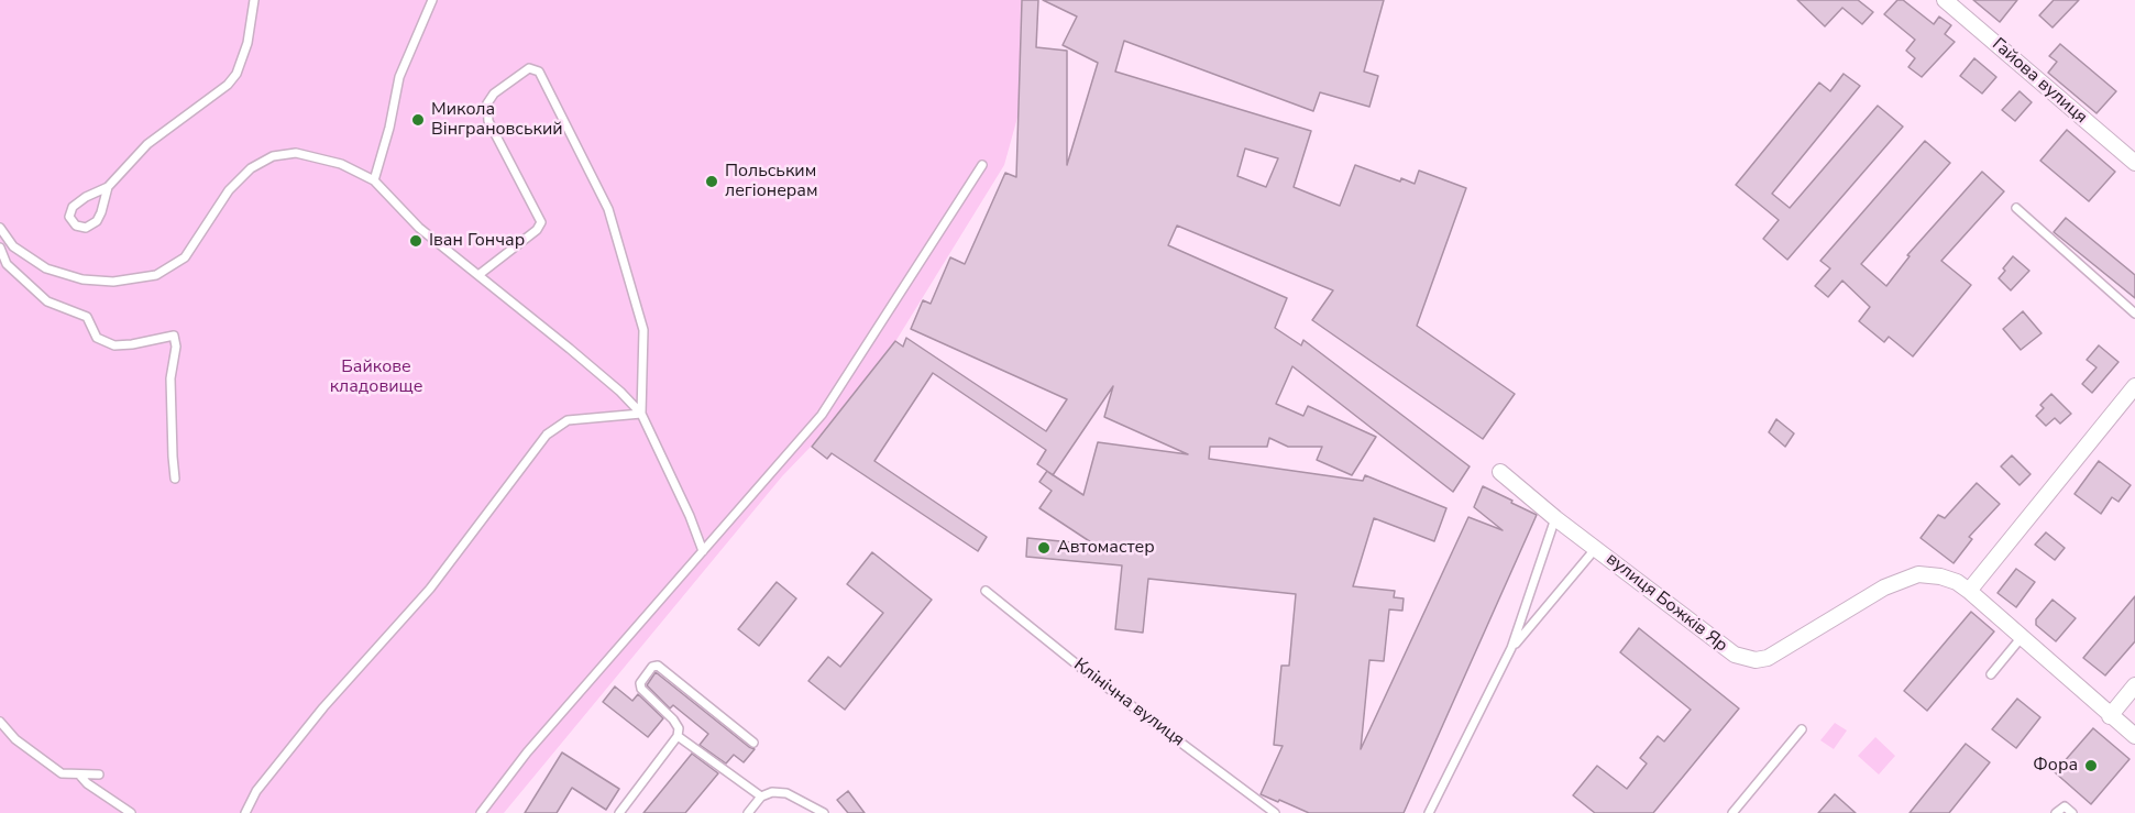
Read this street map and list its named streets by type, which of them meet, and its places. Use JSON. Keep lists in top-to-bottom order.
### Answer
{
  "streets": {
    "street": ["Гайова вулиця", "вулиця Божків Яр"],
    "lane": ["Клінічна вулиця"]
  },
  "parks": ["Байкове кладовище"],
  "places": [
    "Микола Вінграновський",
    "Польським легіонерам",
    "Іван Гончар",
    "Автомастер",
    "Фора"
  ]
}
